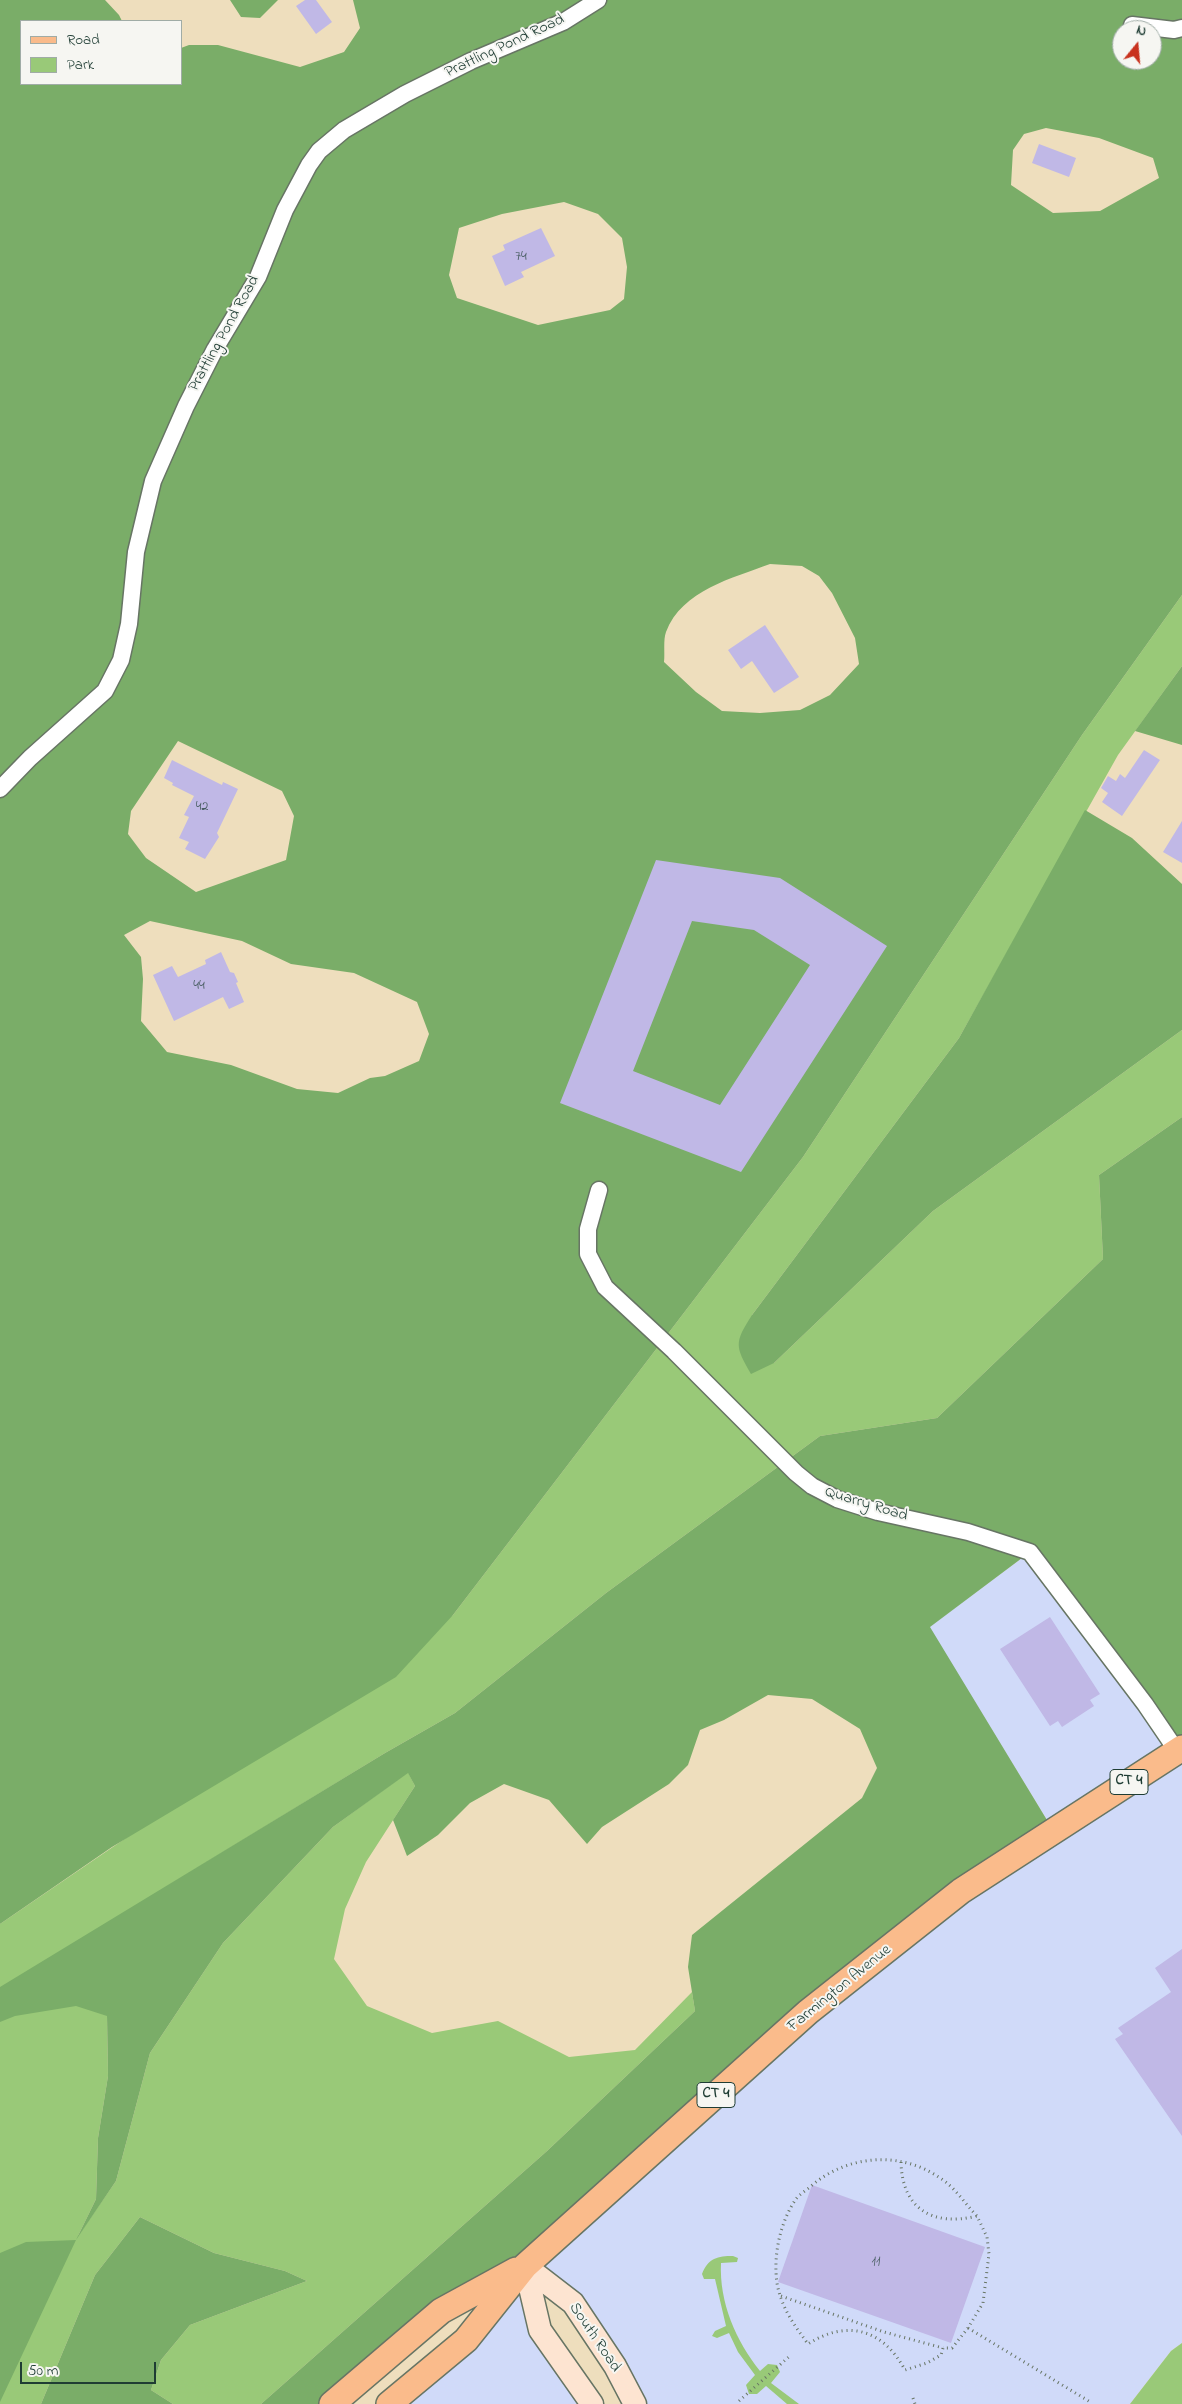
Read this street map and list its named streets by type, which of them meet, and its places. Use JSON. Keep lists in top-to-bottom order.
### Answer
{
  "streets": {
    "main road": ["CT 4", "Farmington Avenue", "South Road"],
    "street": ["Prattling Pond Road", "Quarry Road"]
  },
  "crossings": [
    ["Quarry Road", "Farmington Avenue"],
    ["Farmington Avenue", "South Road"]
  ],
  "house_numbers": [
    "74",
    "42",
    "44",
    "11"
  ],
  "legend": ["Road", "Park"],
  "scale_bar": "50 m",
  "north": "top"
}
